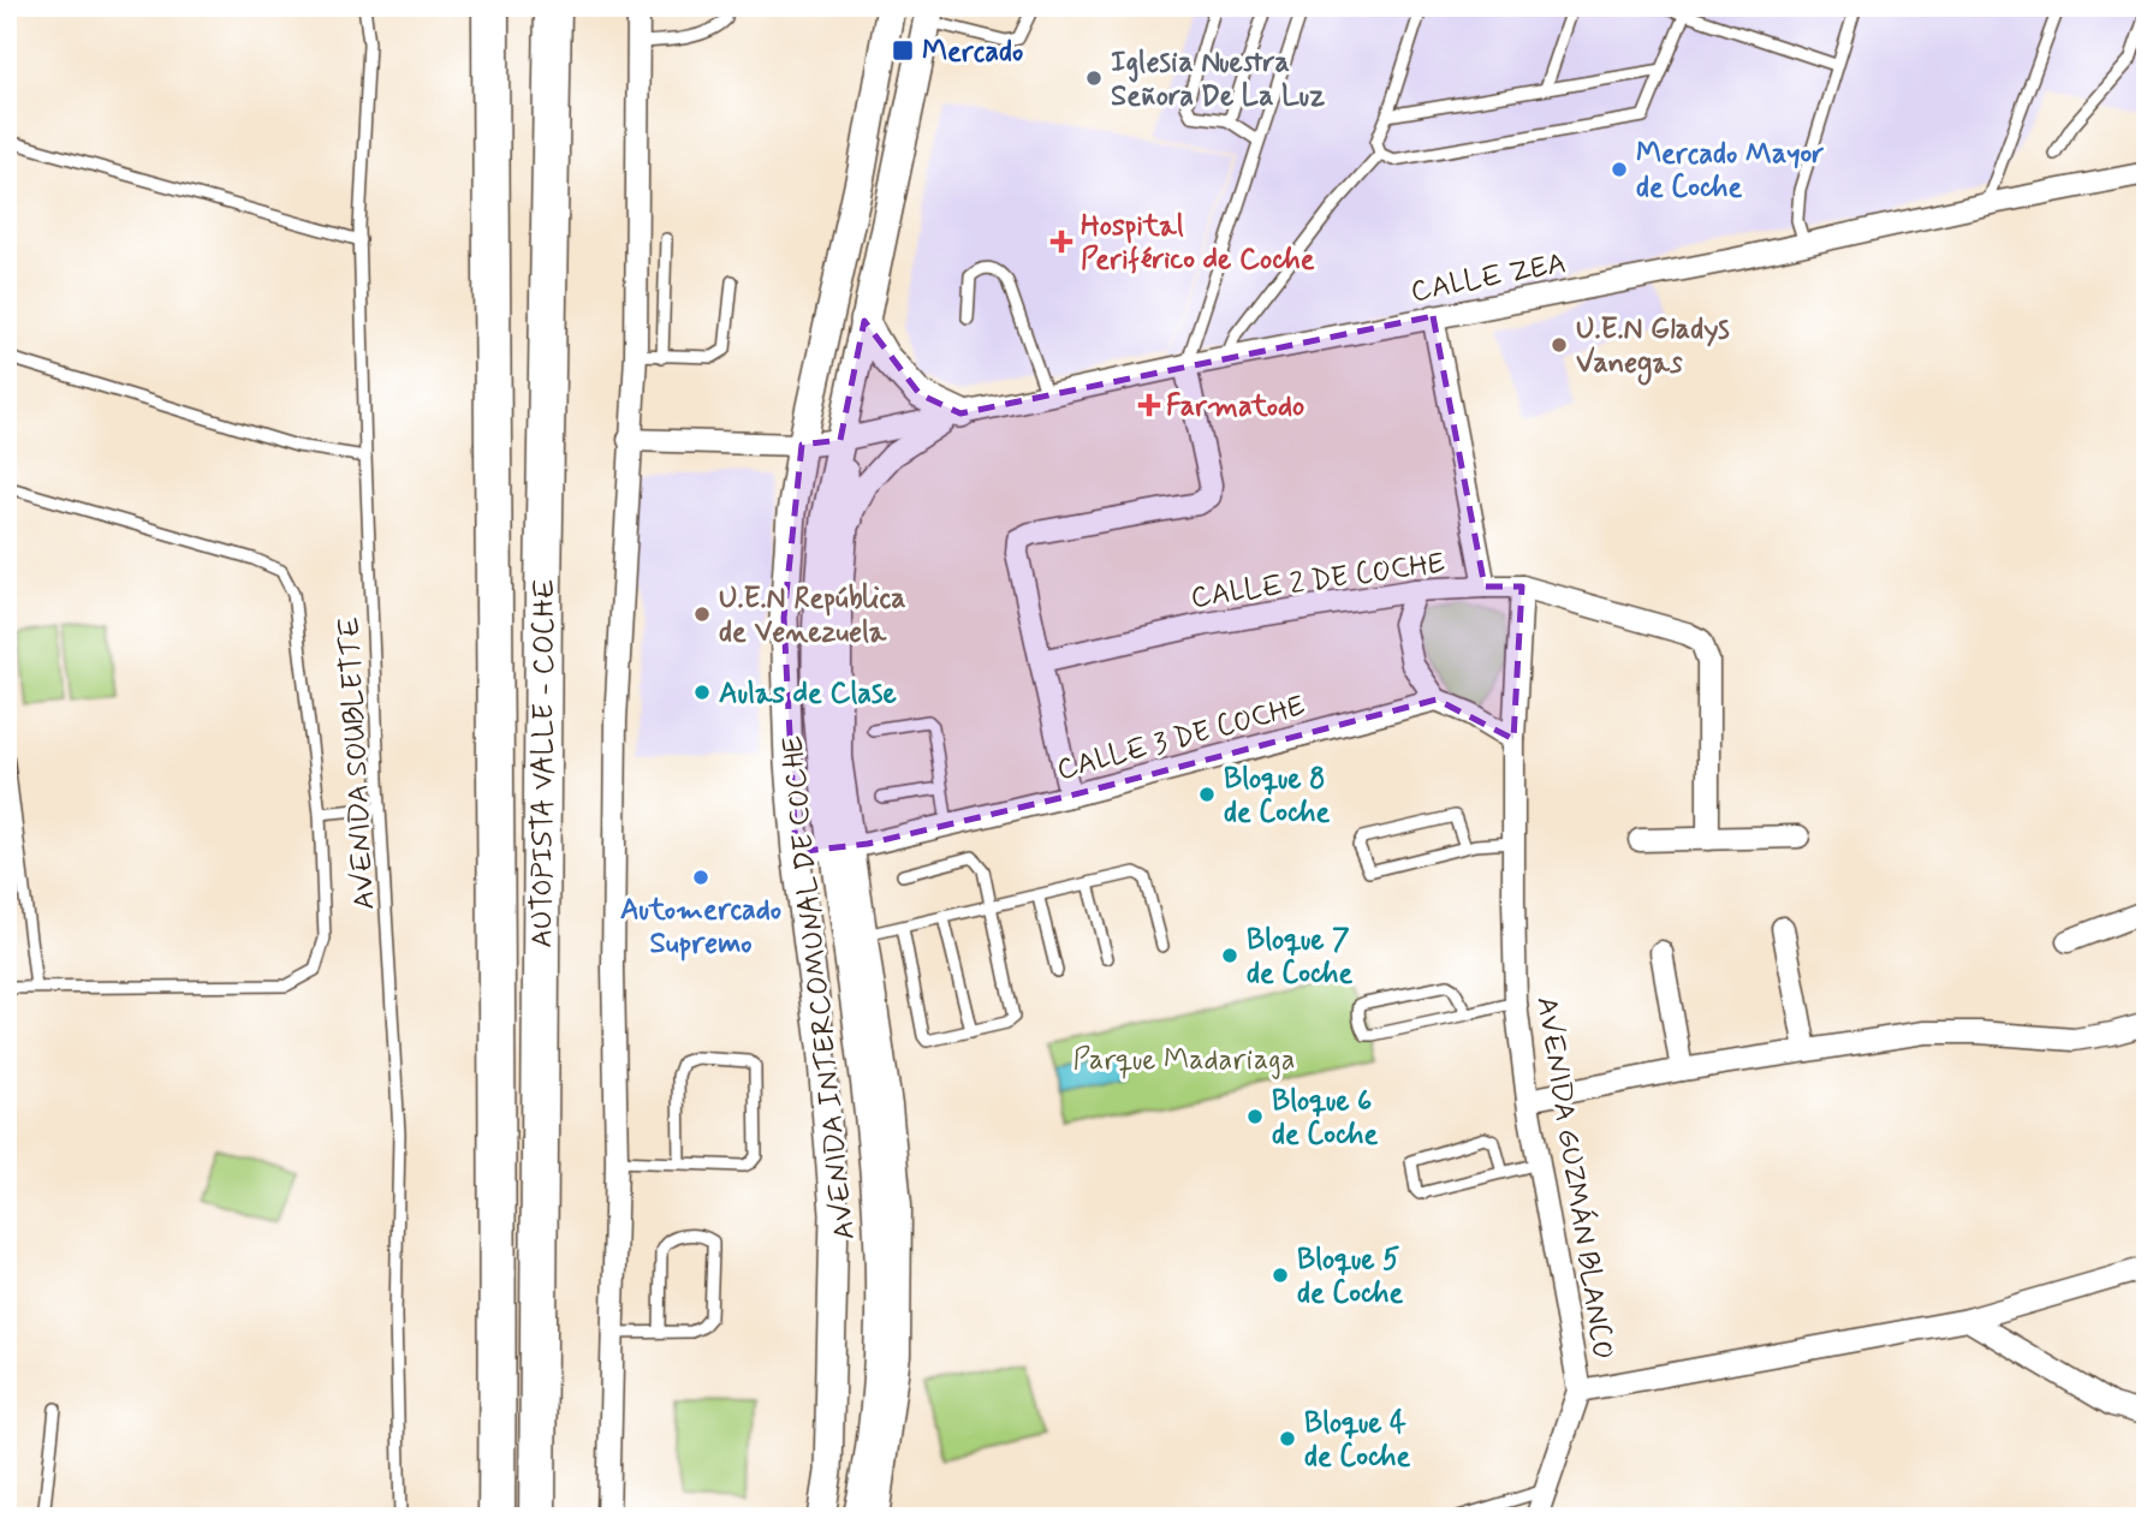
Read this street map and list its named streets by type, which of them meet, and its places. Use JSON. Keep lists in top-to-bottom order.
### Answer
{
  "streets": {
    "highway": ["AUTOPISTA VALLE - COCHE"],
    "main road": ["AVENIDA INTERCOMUNAL DE COCHE"],
    "street": [
      "CALLE ZEA",
      "CALLE 2 DE COCHE",
      "CALLE 3 DE COCHE",
      "AVENIDA GUZMÁN BLANCO"
    ],
    "lane": ["AVENIDA SOUBLETTE"]
  },
  "crossings": [
    ["CALLE ZEA", "AVENIDA INTERCOMUNAL DE COCHE"],
    ["CALLE 2 DE COCHE", "AVENIDA GUZMÁN BLANCO"],
    ["CALLE 3 DE COCHE", "AVENIDA INTERCOMUNAL DE COCHE"]
  ],
  "parks": ["Parque Madariaga"],
  "places": {
    "transit": ["Mercado"],
    "other": [
      "Iglesia Nuestra Señora De La Luz",
      "Mercado Mayor de Coche",
      "U.E.N Gladys Vanegas",
      "U.E.N República de Venezuela",
      "Aulas de Clase",
      "Bloque 8 de Coche",
      "Automercado Supremo",
      "Bloque 7 de Coche",
      "Bloque 6 de Coche",
      "Bloque 5 de Coche",
      "Bloque 4 de Coche"
    ],
    "health": ["Hospital Periférico de Coche", "Farmatodo"]
  }
}
